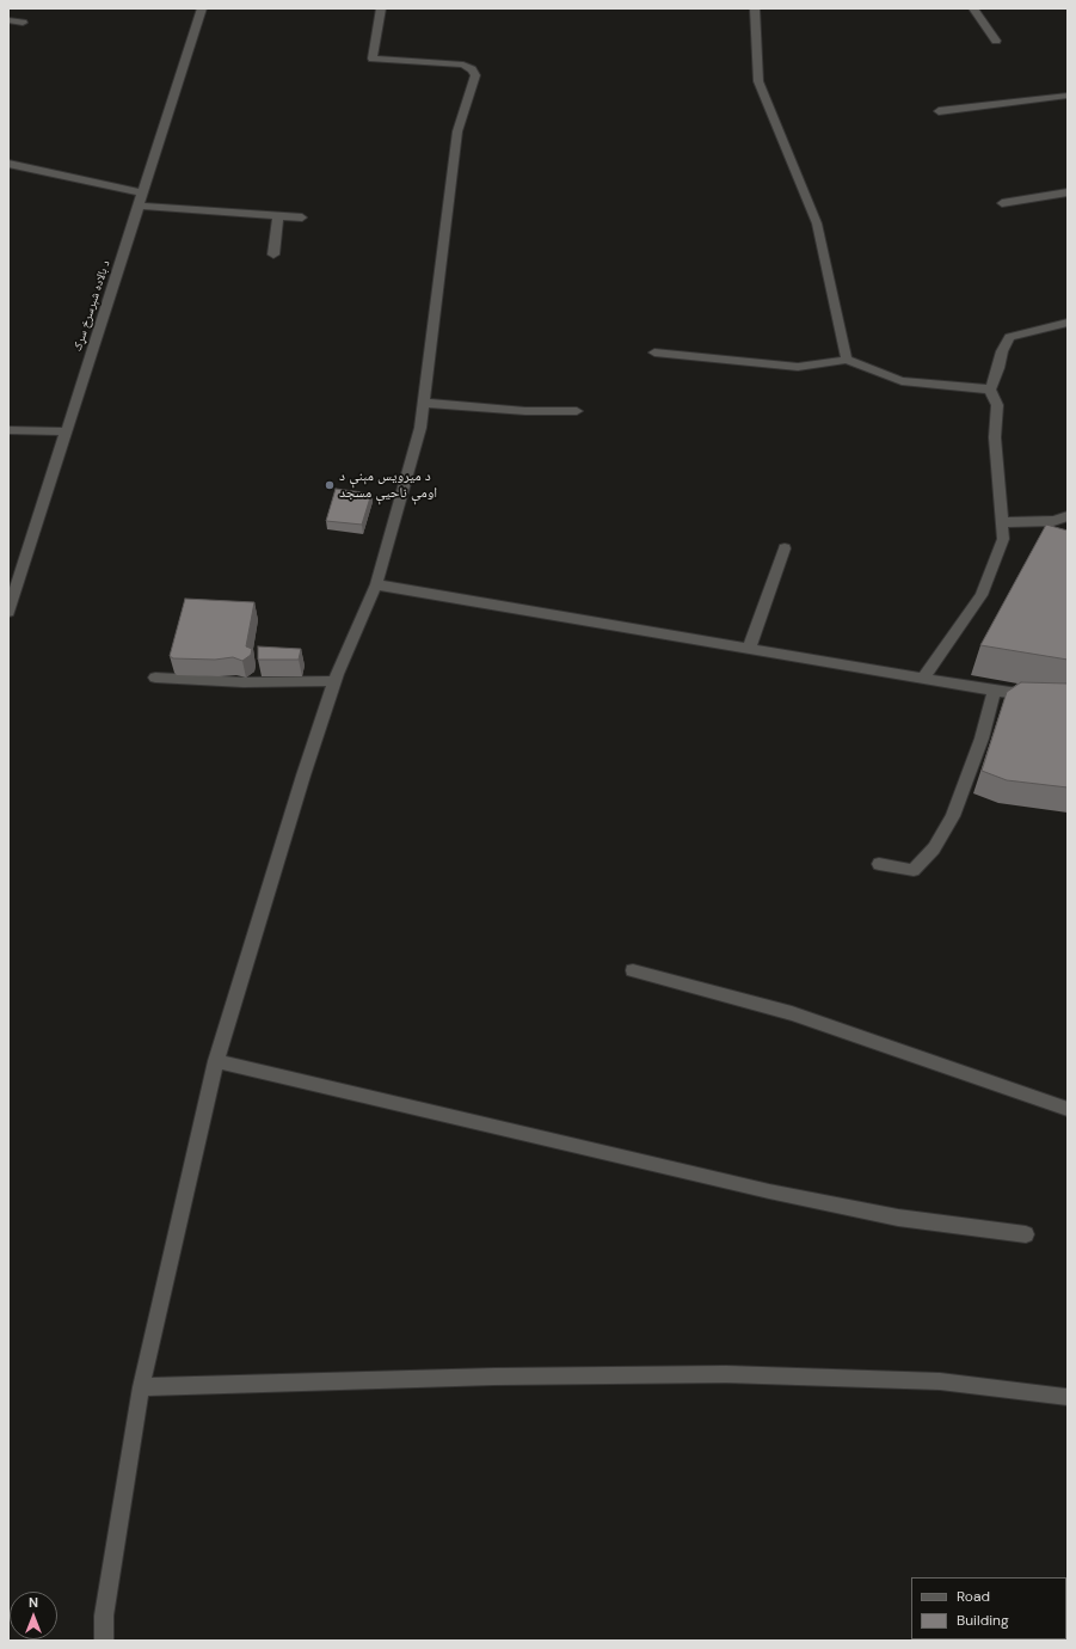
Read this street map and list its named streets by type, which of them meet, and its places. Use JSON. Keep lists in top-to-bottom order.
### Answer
{
  "streets": {
    "street": ["د بالاده شېرسرخ سړک"]
  },
  "places": ["د ميرویس مېنې د اومې ناحيې مسجد"],
  "legend": ["Road", "Building"],
  "north": "top"
}
